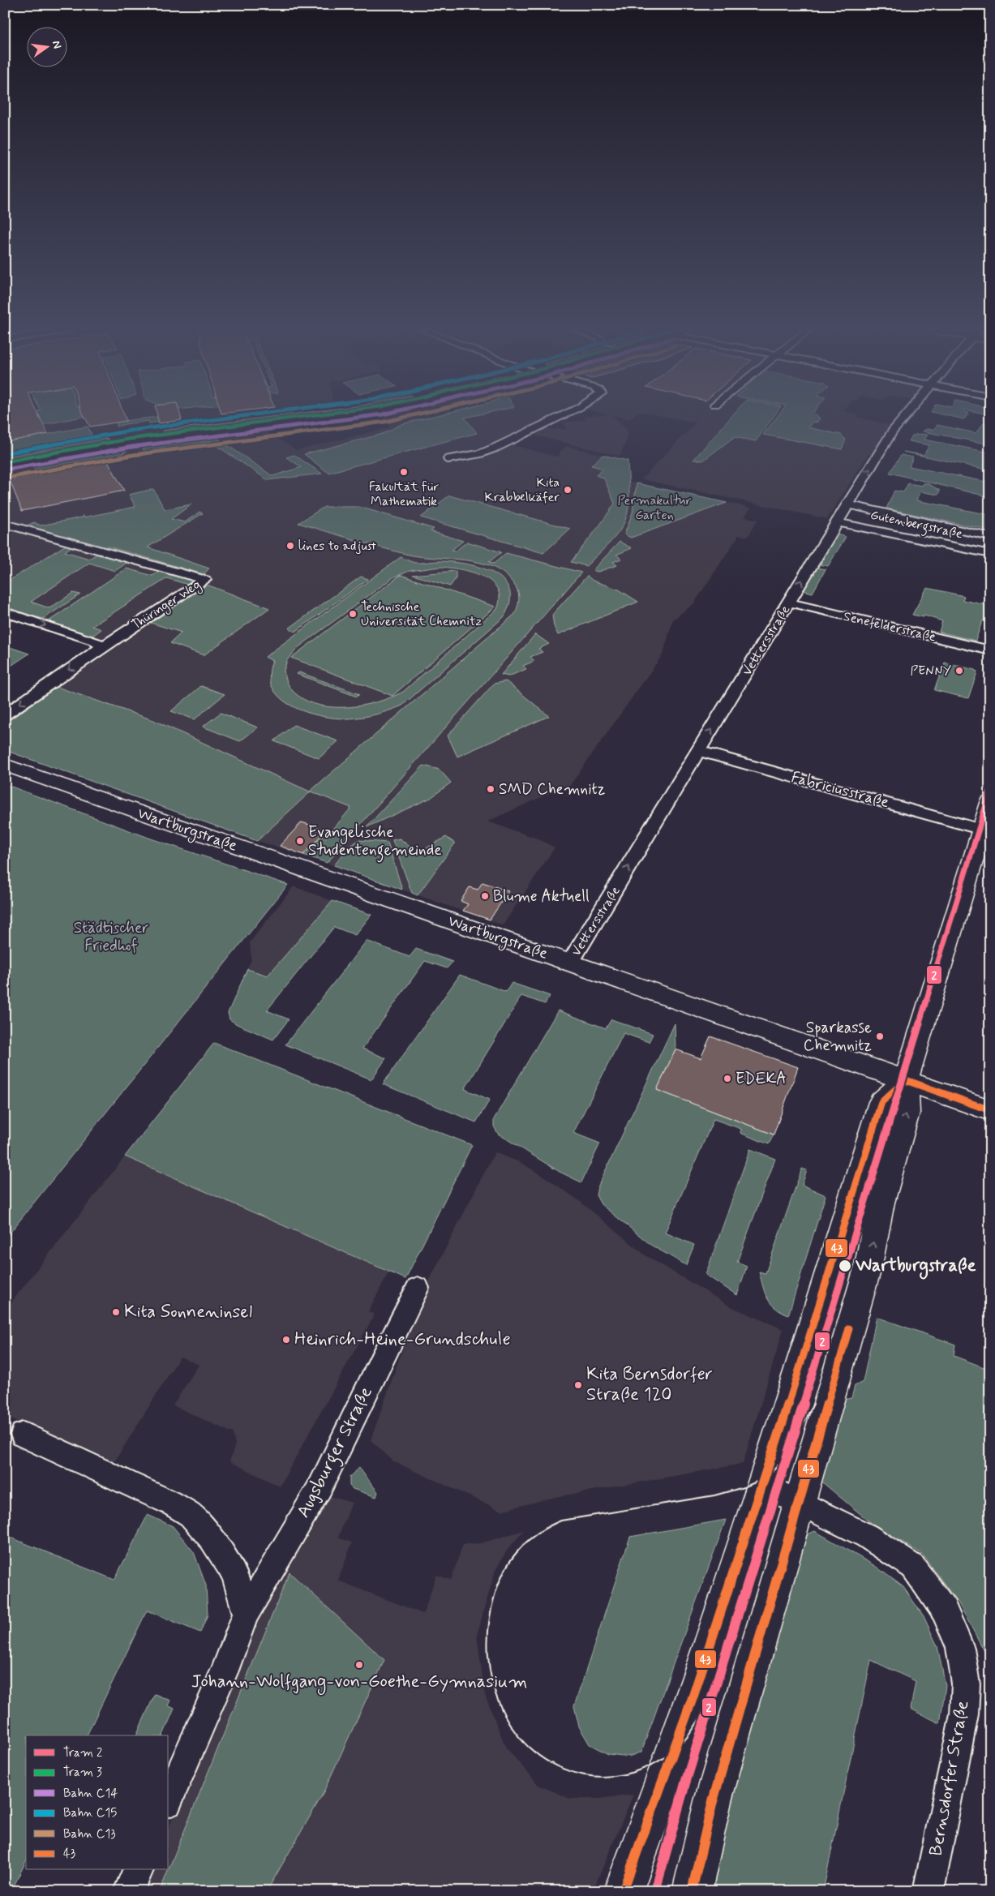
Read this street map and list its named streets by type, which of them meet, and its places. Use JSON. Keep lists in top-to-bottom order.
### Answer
{
  "streets": {
    "street": [
      "Gutenbergstraße",
      "Thüringer Weg",
      "Senefelderstraße",
      "Vettersstraße",
      "Fabriciusstraße",
      "Wartburgstraße",
      "Augsburger Straße",
      "Bernsdorfer Straße"
    ]
  },
  "crossings": [
    ["Gutenbergstraße", "Vettersstraße"],
    ["Senefelderstraße", "Vettersstraße"],
    ["Vettersstraße", "Fabriciusstraße"],
    ["Vettersstraße", "Wartburgstraße"]
  ],
  "one_way": ["Vettersstraße"],
  "parks": ["Permakultur Garten", "Städtischer Friedhof"],
  "places": [
    "Fakultät für Mathematik",
    "Kita Krabbelkäfer",
    "lines to adjust",
    "Technische Universität Chemnitz",
    "PENNY",
    "SMD Chemnitz",
    "Evangelische Studentengemeinde",
    "Blume Aktuell",
    "Sparkasse Chemnitz",
    "EDEKA",
    "Wartburgstraße",
    "Kita Sonneninsel",
    "Heinrich-Heine-Grundschule",
    "Kita Bernsdorfer Straße 120",
    "Johann-Wolfgang-von-Goethe-Gymnasium"
  ],
  "lines": [
    "tram line 3",
    "rail line C14",
    "rail line C15",
    "rail line C13",
    "tram line 2",
    "transit line 43"
  ],
  "legend": [
    "Tram 2",
    "Tram 3",
    "Bahn C14",
    "Bahn C15",
    "Bahn C13",
    "43"
  ],
  "north": "right"
}
